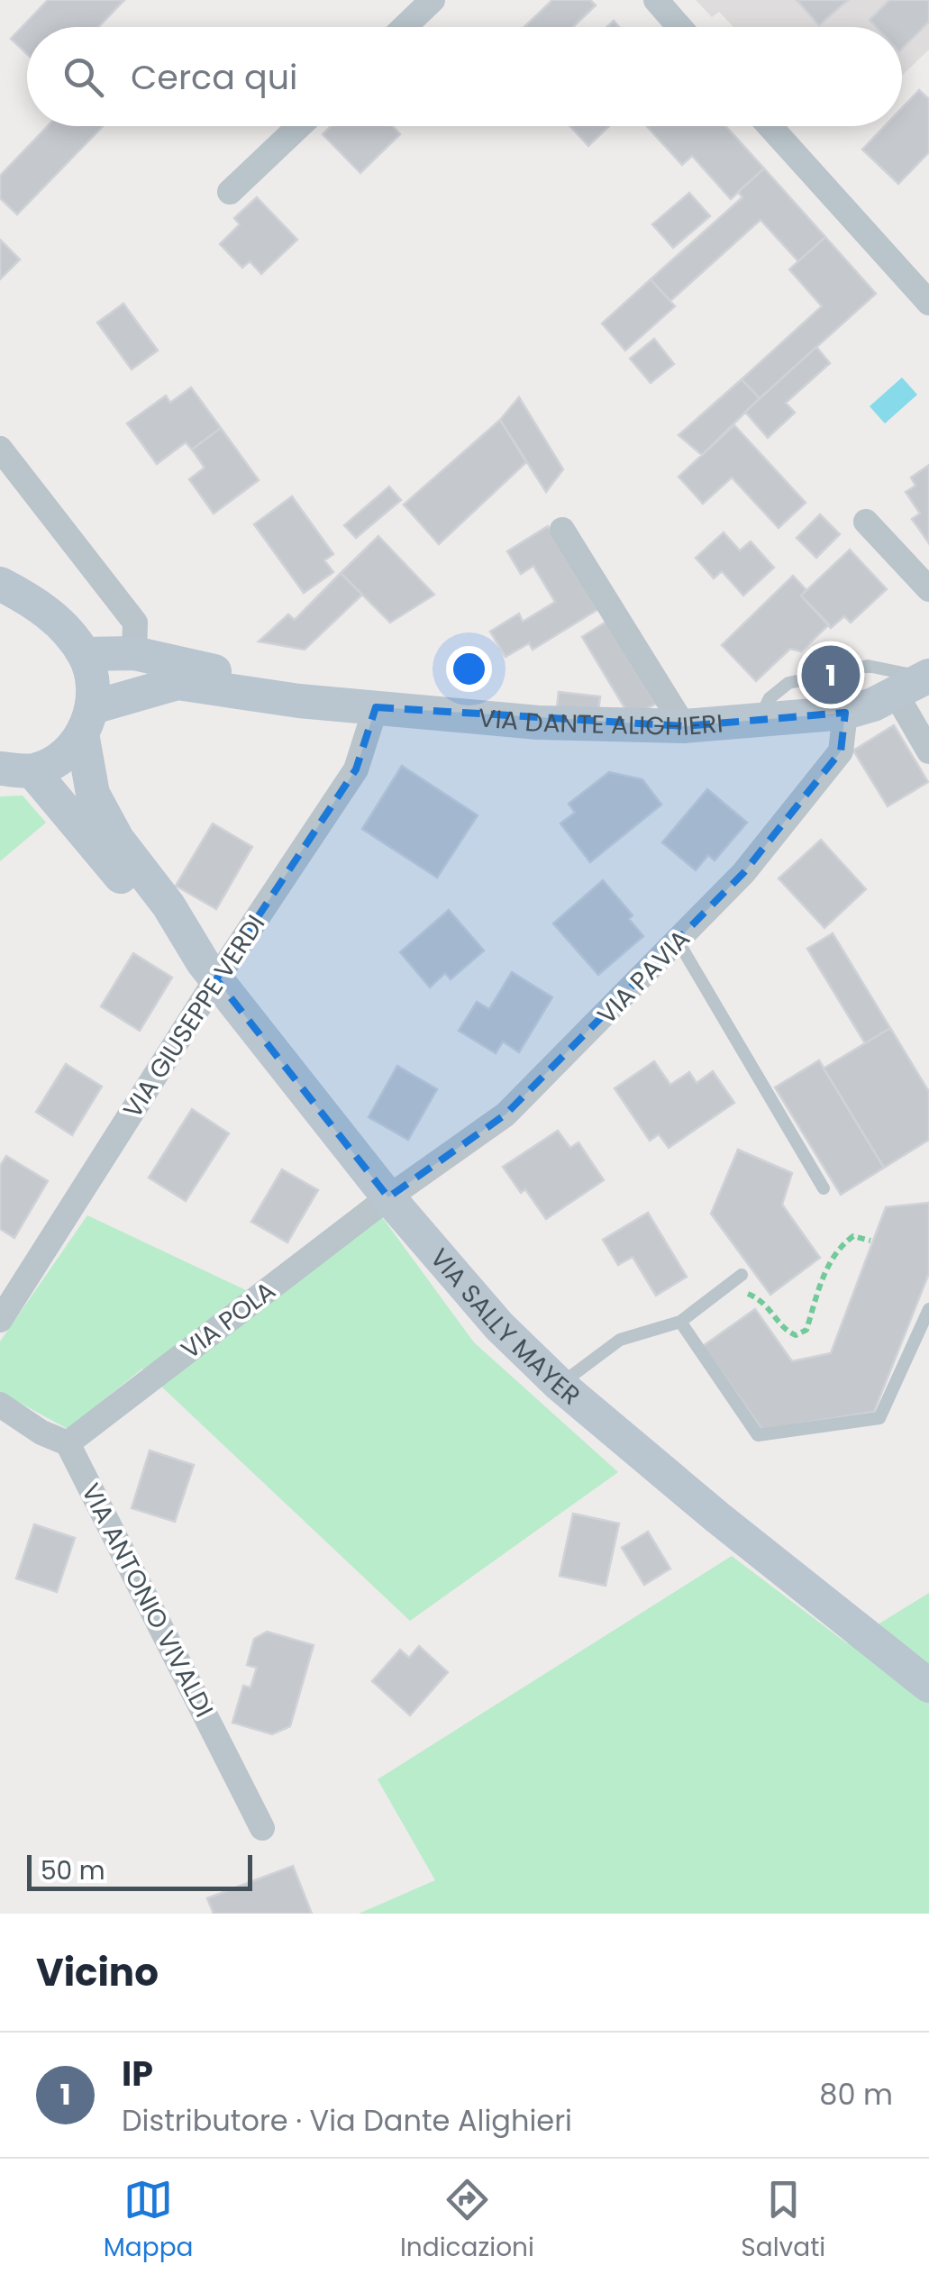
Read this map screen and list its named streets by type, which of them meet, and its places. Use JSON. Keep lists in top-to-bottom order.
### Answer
{
  "streets": {
    "main road": ["VIA DANTE ALIGHIERI", "VIA SALLY MAYER"],
    "street": [
      "VIA PAVIA",
      "VIA GIUSEPPE VERDI",
      "VIA POLA",
      "VIA ANTONIO VIVALDI"
    ]
  },
  "crossings": [
    ["VIA DANTE ALIGHIERI", "VIA PAVIA"],
    ["VIA DANTE ALIGHIERI", "VIA GIUSEPPE VERDI"],
    ["VIA DANTE ALIGHIERI", "VIA SALLY MAYER"],
    ["VIA PAVIA", "VIA POLA"],
    ["VIA PAVIA", "VIA SALLY MAYER"],
    ["VIA GIUSEPPE VERDI", "VIA SALLY MAYER"],
    ["VIA POLA", "VIA SALLY MAYER"],
    ["VIA POLA", "VIA ANTONIO VIVALDI"]
  ],
  "scale_bar": "50 m",
  "page": {
    "search": "Cerca qui",
    "pins": "1",
    "scale": "50 m",
    "heading": "Vicino",
    "list": [
      {
        "mark": "1",
        "name": "IP",
        "note": "Distributore · Via Dante Alighieri",
        "value": "80 m"
      }
    ],
    "nav": ["Mappa", "Indicazioni", "Salvati"]
  }
}
